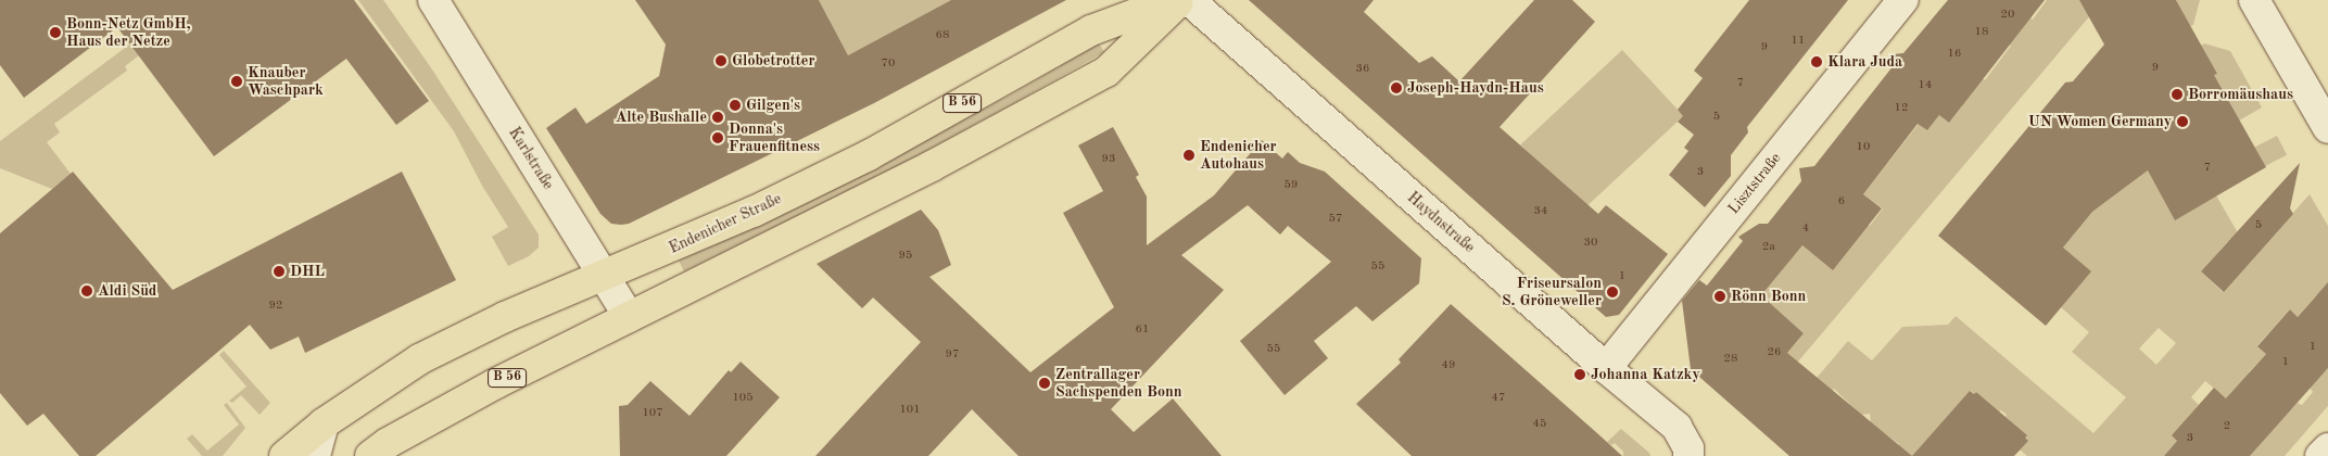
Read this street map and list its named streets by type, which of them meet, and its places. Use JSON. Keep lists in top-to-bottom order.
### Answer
{
  "streets": {
    "main road": ["B 56", "Endenicher Straße"],
    "street": ["Karlstraße", "Lisztstraße", "Haydnstraße"]
  },
  "crossings": [
    ["B 56", "Karlstraße"],
    ["Karlstraße", "Endenicher Straße"],
    ["Lisztstraße", "Haydnstraße"]
  ],
  "places": [
    "Bonn-Netz GmbH, Haus der Netze",
    "Globetrotter",
    "Klara Juda",
    "Knauber Waschpark",
    "Joseph-Haydn-Haus",
    "Borromäushaus",
    "Gilgen's",
    "Alte Bushalle",
    "UN Women Germany",
    "Donna's Frauenfitness",
    "Endenicher Autohaus",
    "DHL",
    "Aldi Süd",
    "Friseursalon S. Gröneweller",
    "Rönn Bonn",
    "Johanna Katzky",
    "Zentrallager Sachspenden Bonn"
  ],
  "house_numbers": [
    "20",
    "18",
    "68",
    "11",
    "9",
    "16",
    "70",
    "9",
    "36",
    "7",
    "14",
    "12",
    "5",
    "10",
    "93",
    "7",
    "3",
    "59",
    "6",
    "34",
    "57",
    "5",
    "4",
    "30",
    "2a",
    "95",
    "55",
    "1",
    "92",
    "61",
    "1",
    "55",
    "26",
    "97",
    "28",
    "1",
    "49",
    "105",
    "47",
    "101",
    "107",
    "45",
    "2",
    "3"
  ]
}
